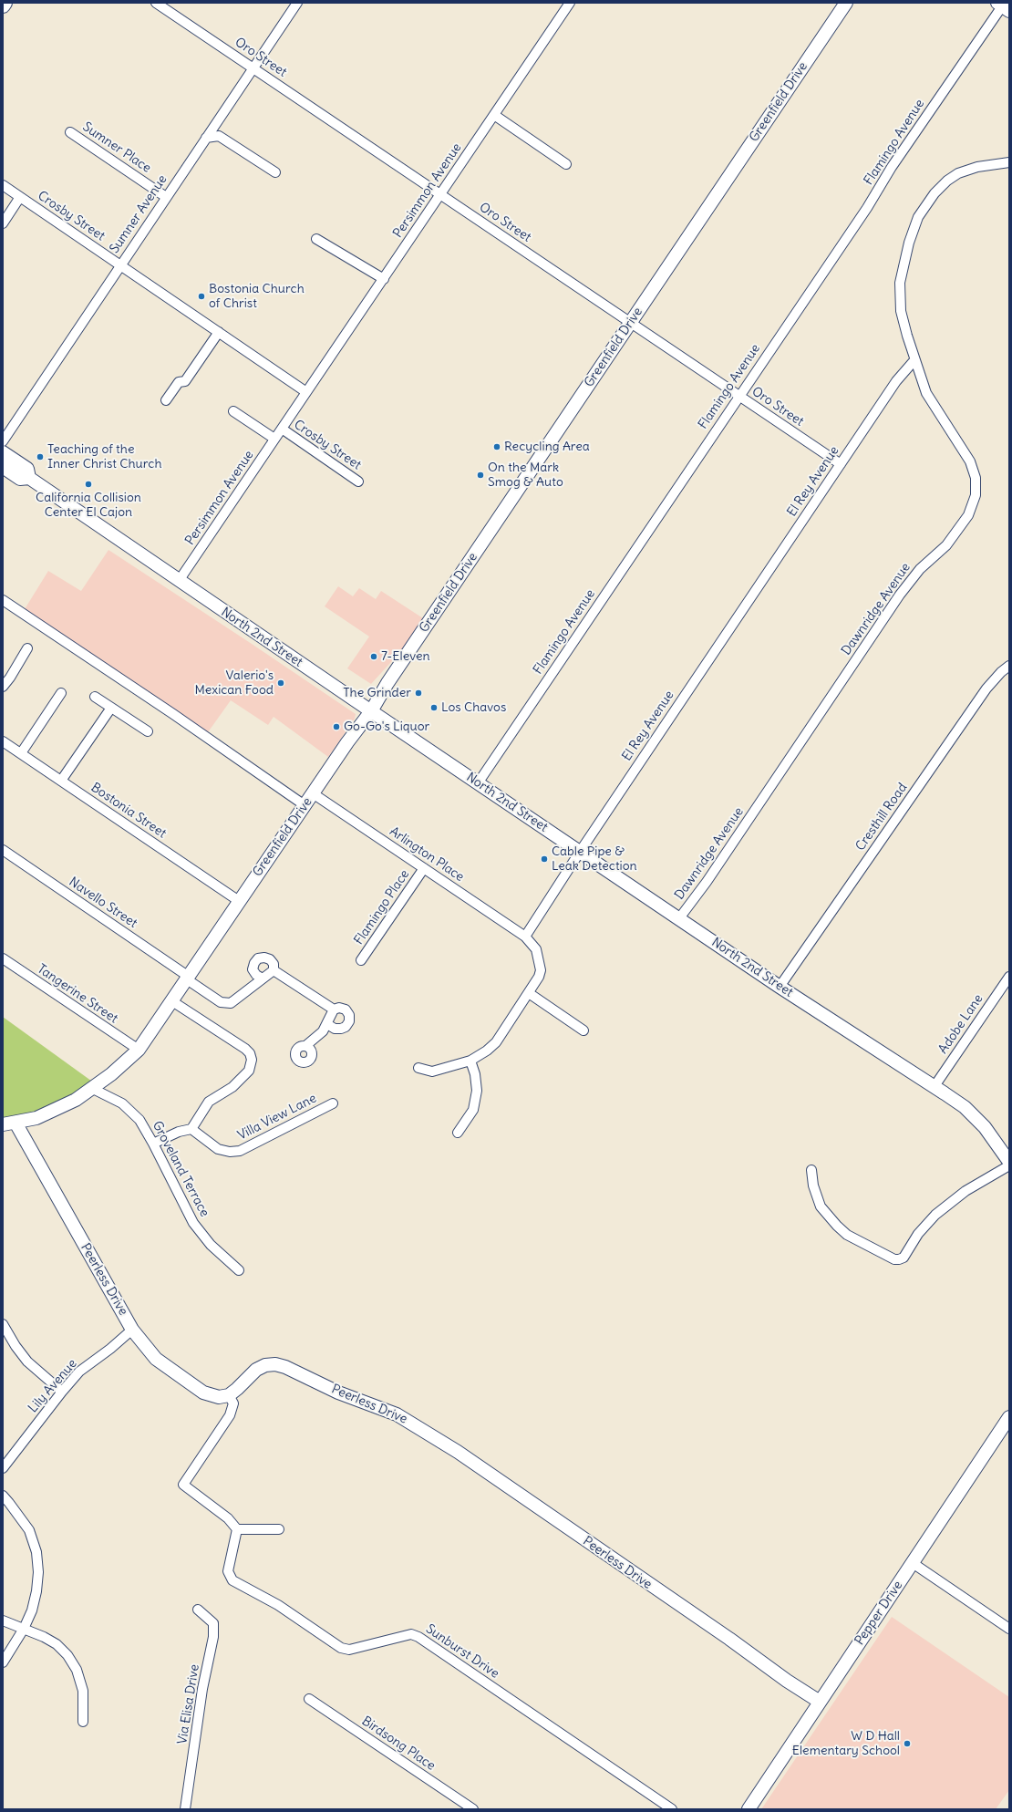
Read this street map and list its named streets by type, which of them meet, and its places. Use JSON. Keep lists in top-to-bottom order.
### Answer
{
  "streets": {
    "main road": [
      "Greenfield Drive",
      "North 2nd Street",
      "Peerless Drive",
      "Pepper Drive"
    ],
    "street": [
      "Oro Street",
      "Flamingo Avenue",
      "Sumner Place",
      "Persimmon Avenue",
      "Sumner Avenue",
      "Crosby Street",
      "El Rey Avenue",
      "Dawnridge Avenue",
      "Bostonia Street",
      "Cresthill Road",
      "Arlington Place",
      "Navello Street",
      "Flamingo Place",
      "Tangerine Street",
      "Adobe Lane",
      "Villa View Lane",
      "Groveland Terrace",
      "Lily Avenue",
      "Sunburst Drive",
      "Via Elisa Drive",
      "Birdsong Place"
    ]
  },
  "crossings": [
    ["Oro Street", "Greenfield Drive"],
    ["Oro Street", "Flamingo Avenue"],
    ["Oro Street", "Persimmon Avenue"],
    ["Oro Street", "Sumner Avenue"],
    ["Oro Street", "El Rey Avenue"],
    ["Greenfield Drive", "North 2nd Street"],
    ["Greenfield Drive", "Bostonia Street"],
    ["Greenfield Drive", "Arlington Place"],
    ["Greenfield Drive", "Navello Street"],
    ["Greenfield Drive", "Tangerine Street"],
    ["Greenfield Drive", "Groveland Terrace"],
    ["Greenfield Drive", "Peerless Drive"],
    ["Flamingo Avenue", "North 2nd Street"],
    ["Sumner Place", "Sumner Avenue"],
    ["Persimmon Avenue", "Crosby Street"],
    ["Persimmon Avenue", "North 2nd Street"],
    ["Sumner Avenue", "Crosby Street"],
    ["El Rey Avenue", "Dawnridge Avenue"],
    ["El Rey Avenue", "North 2nd Street"],
    ["El Rey Avenue", "Arlington Place"],
    ["Dawnridge Avenue", "North 2nd Street"],
    ["North 2nd Street", "Cresthill Road"],
    ["North 2nd Street", "Adobe Lane"],
    ["Arlington Place", "Flamingo Place"],
    ["Peerless Drive", "Lily Avenue"],
    ["Peerless Drive", "Pepper Drive"]
  ],
  "places": [
    "Bostonia Church of Christ",
    "Recycling Area",
    "Teaching of the Inner Christ Church",
    "On the Mark Smog & Auto",
    "California Collision Center El Cajon",
    "7-Eleven",
    "Valerio's Mexican Food",
    "The Grinder",
    "Los Chavos",
    "Go-Go's Liquor",
    "Cable Pipe & Leak Detection",
    "W D Hall Elementary School"
  ]
}
